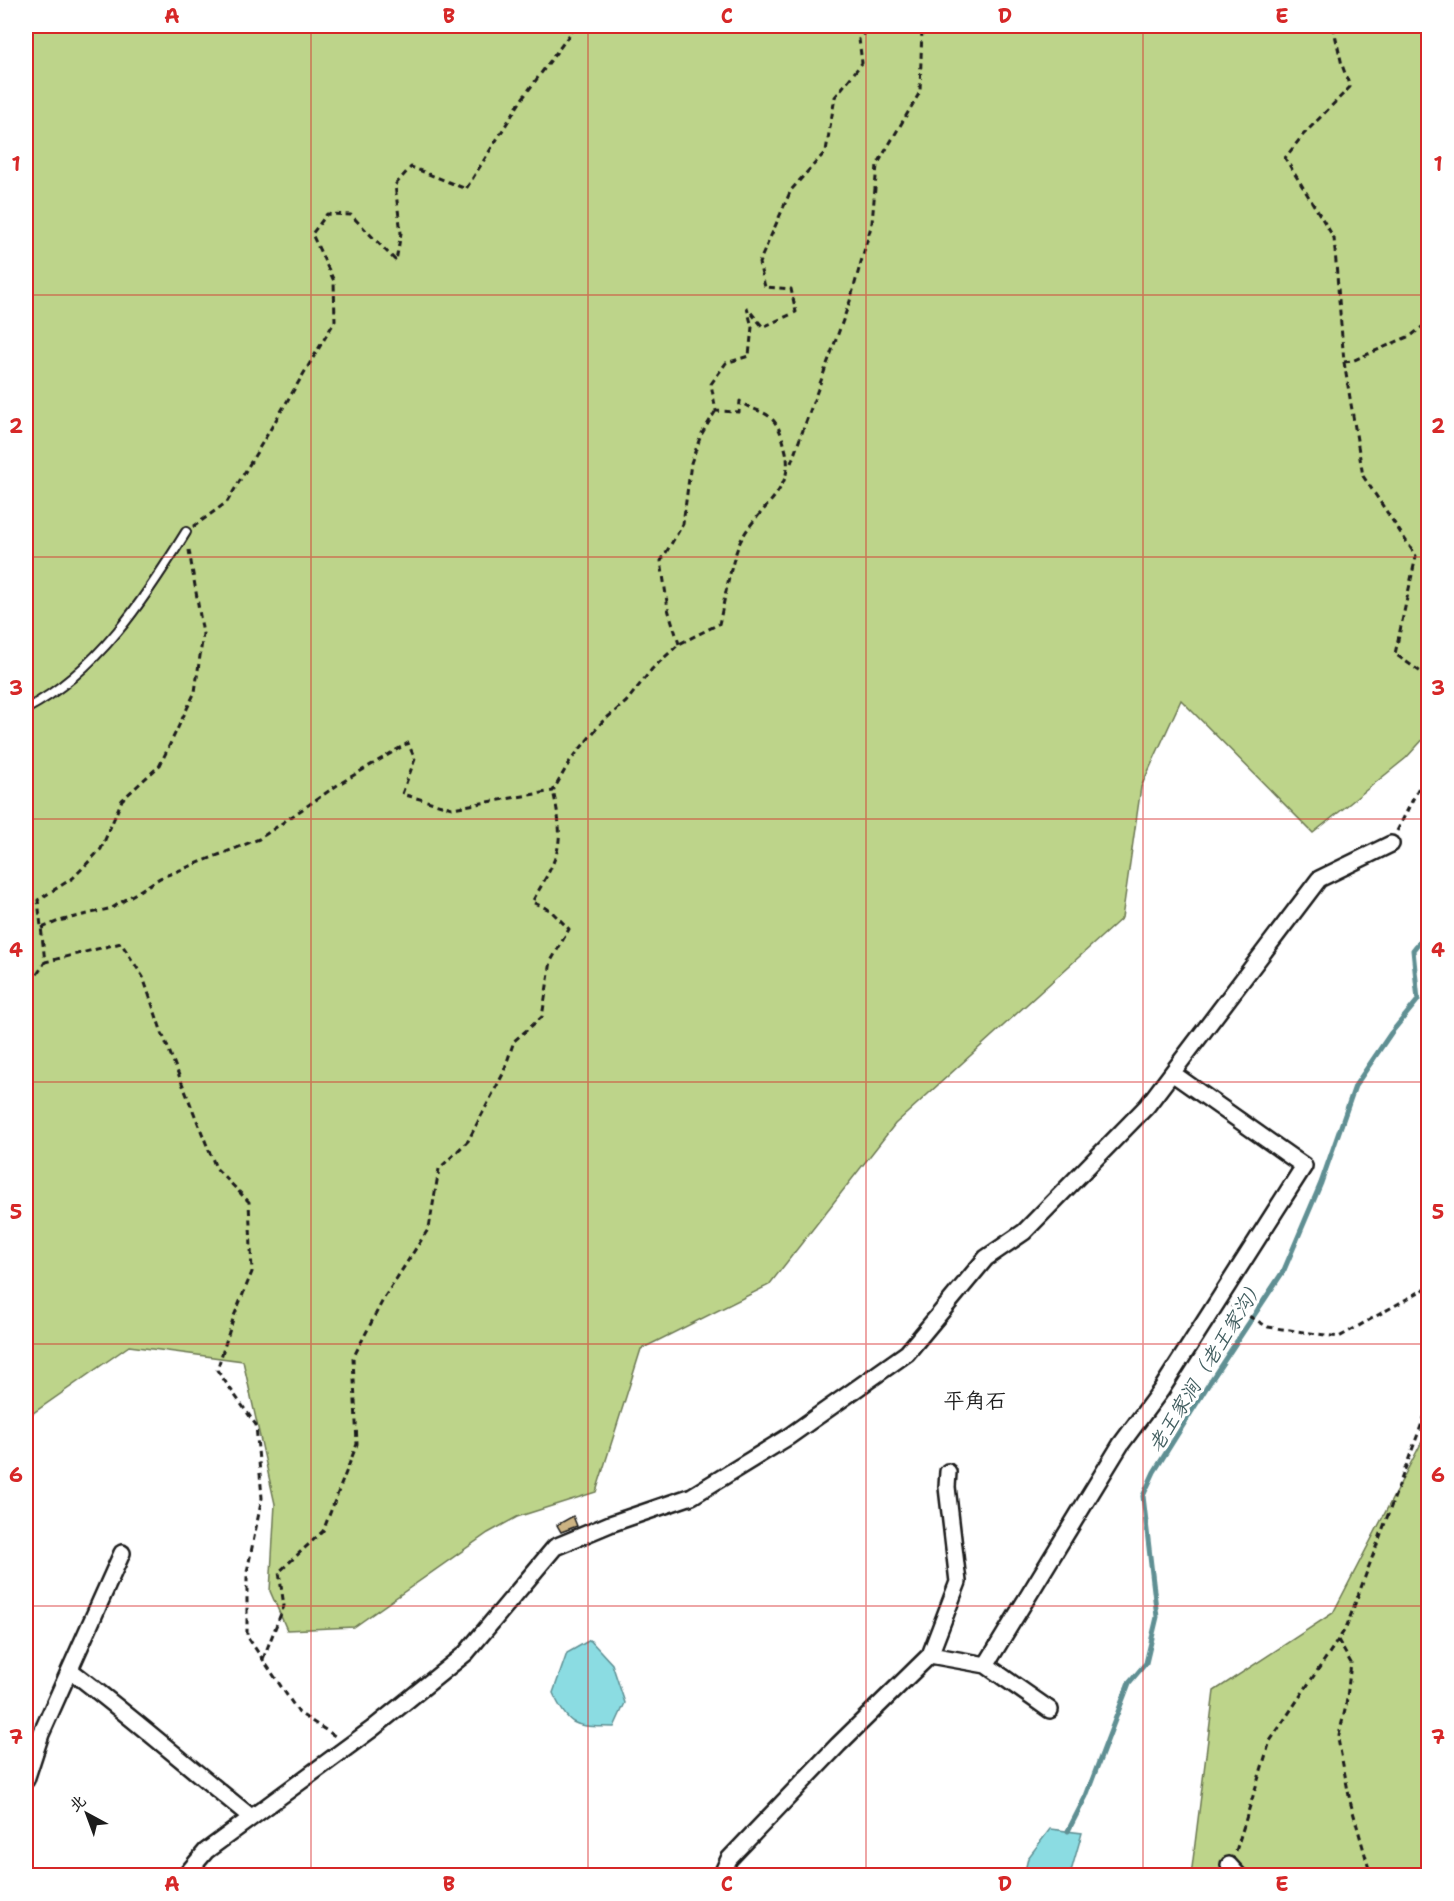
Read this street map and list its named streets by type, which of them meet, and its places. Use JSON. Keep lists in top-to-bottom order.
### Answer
{
  "districts": ["平角石"],
  "water": ["老王家涧（老王家沟）"],
  "north": "top left",
  "grid": {
    "columns": [
      "A",
      "B",
      "C",
      "D",
      "E"
    ],
    "rows": [
      "1",
      "2",
      "3",
      "4",
      "5",
      "6",
      "7"
    ]
  }
}
